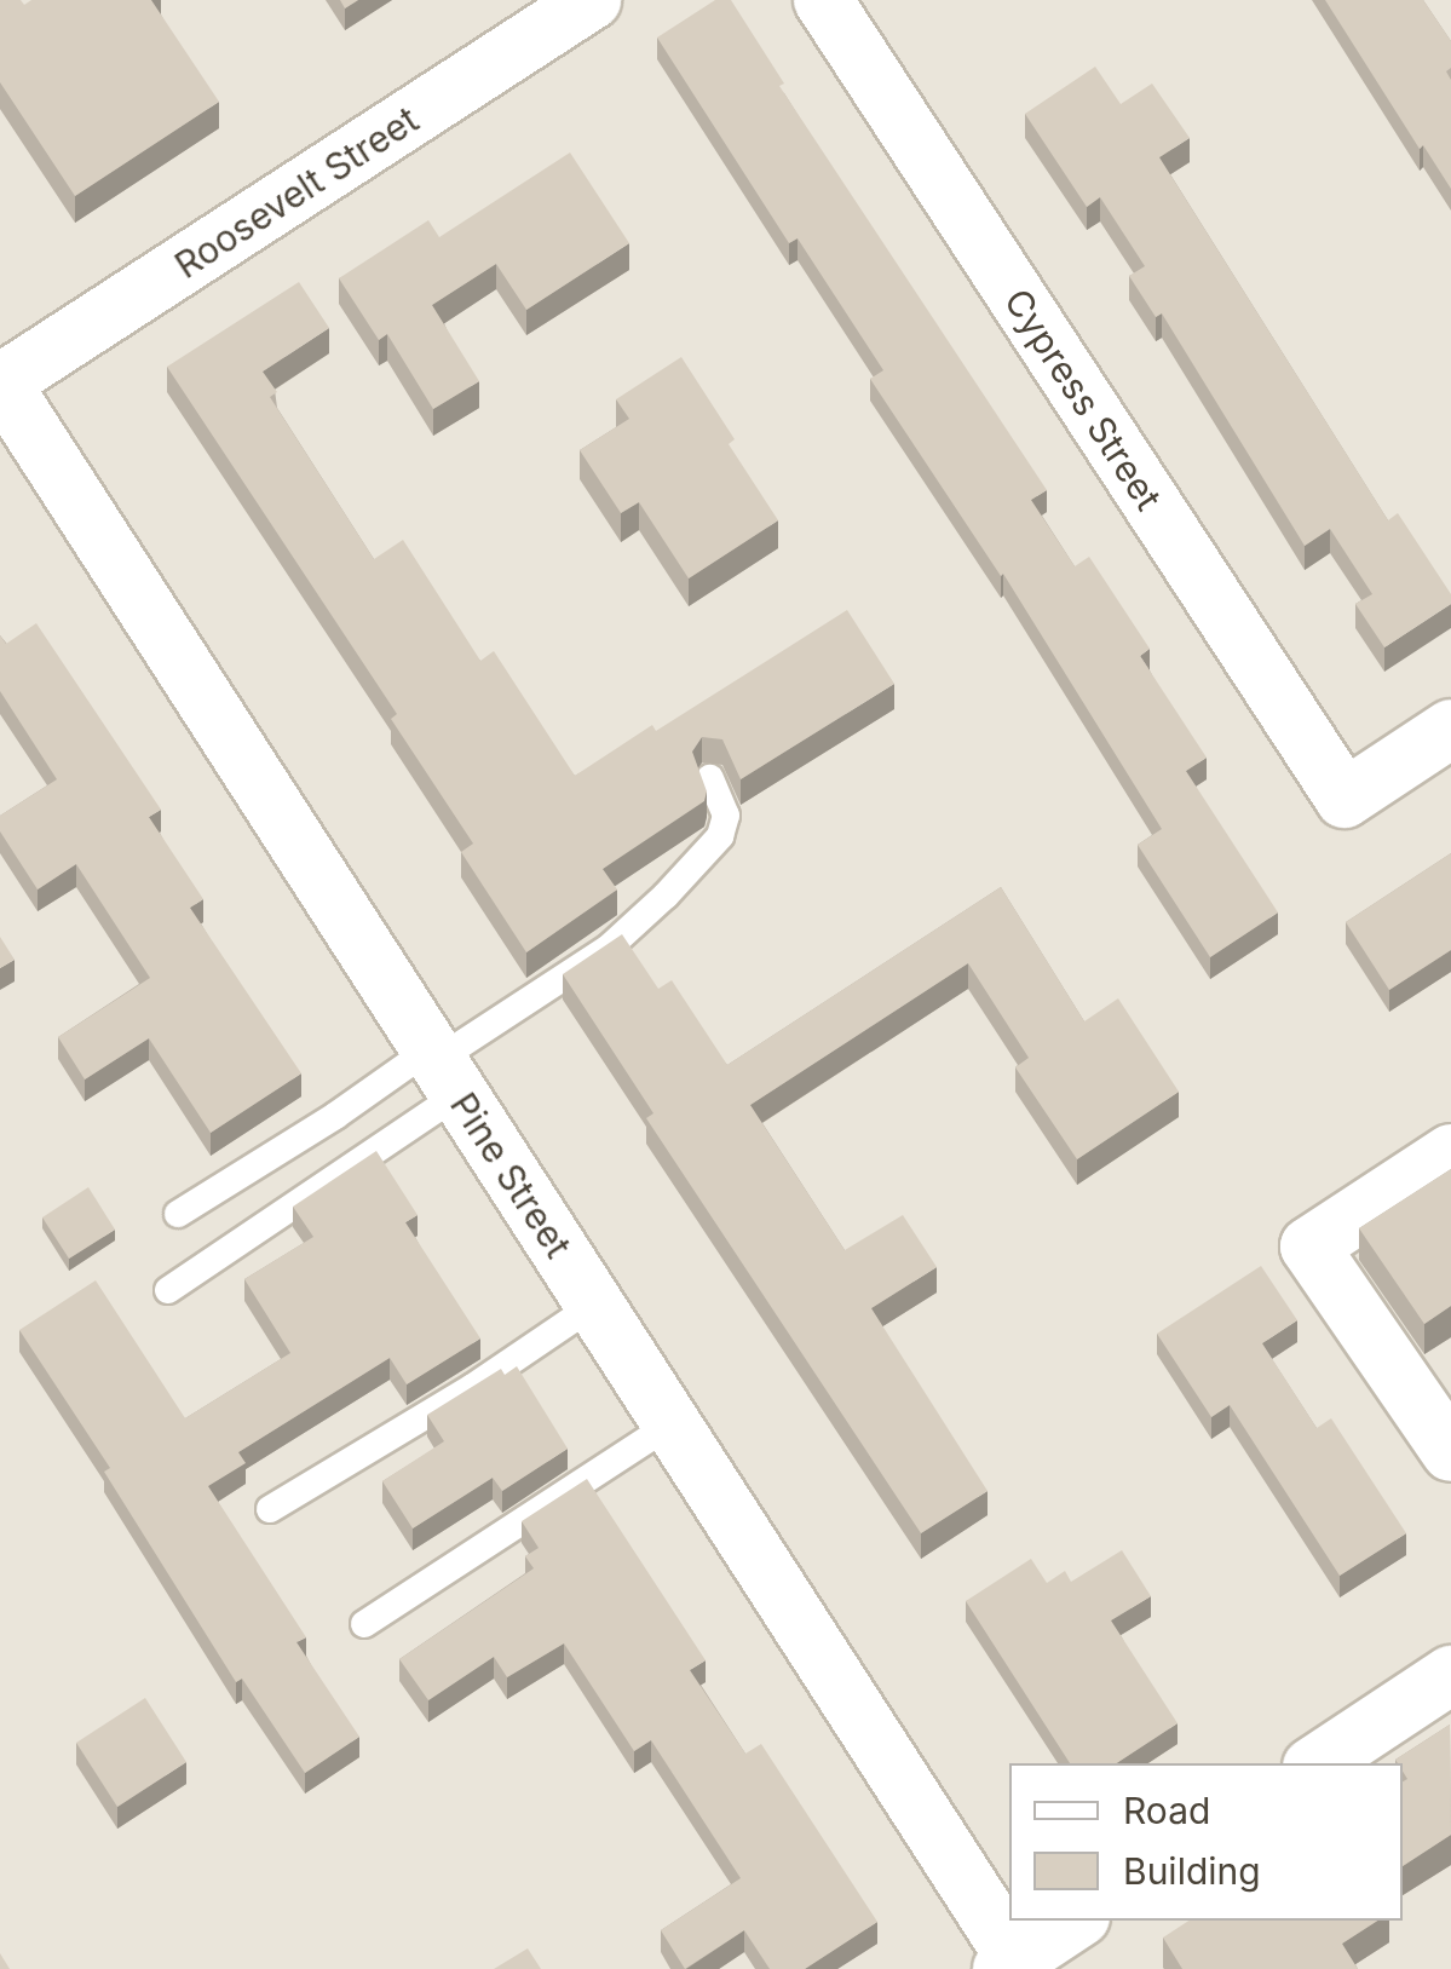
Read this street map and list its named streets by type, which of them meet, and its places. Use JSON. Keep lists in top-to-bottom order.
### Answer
{
  "streets": {
    "street": ["Roosevelt Street", "Cypress Street", "Pine Street"]
  },
  "crossings": [
    ["Roosevelt Street", "Pine Street"]
  ],
  "legend": ["Road", "Building"]
}
